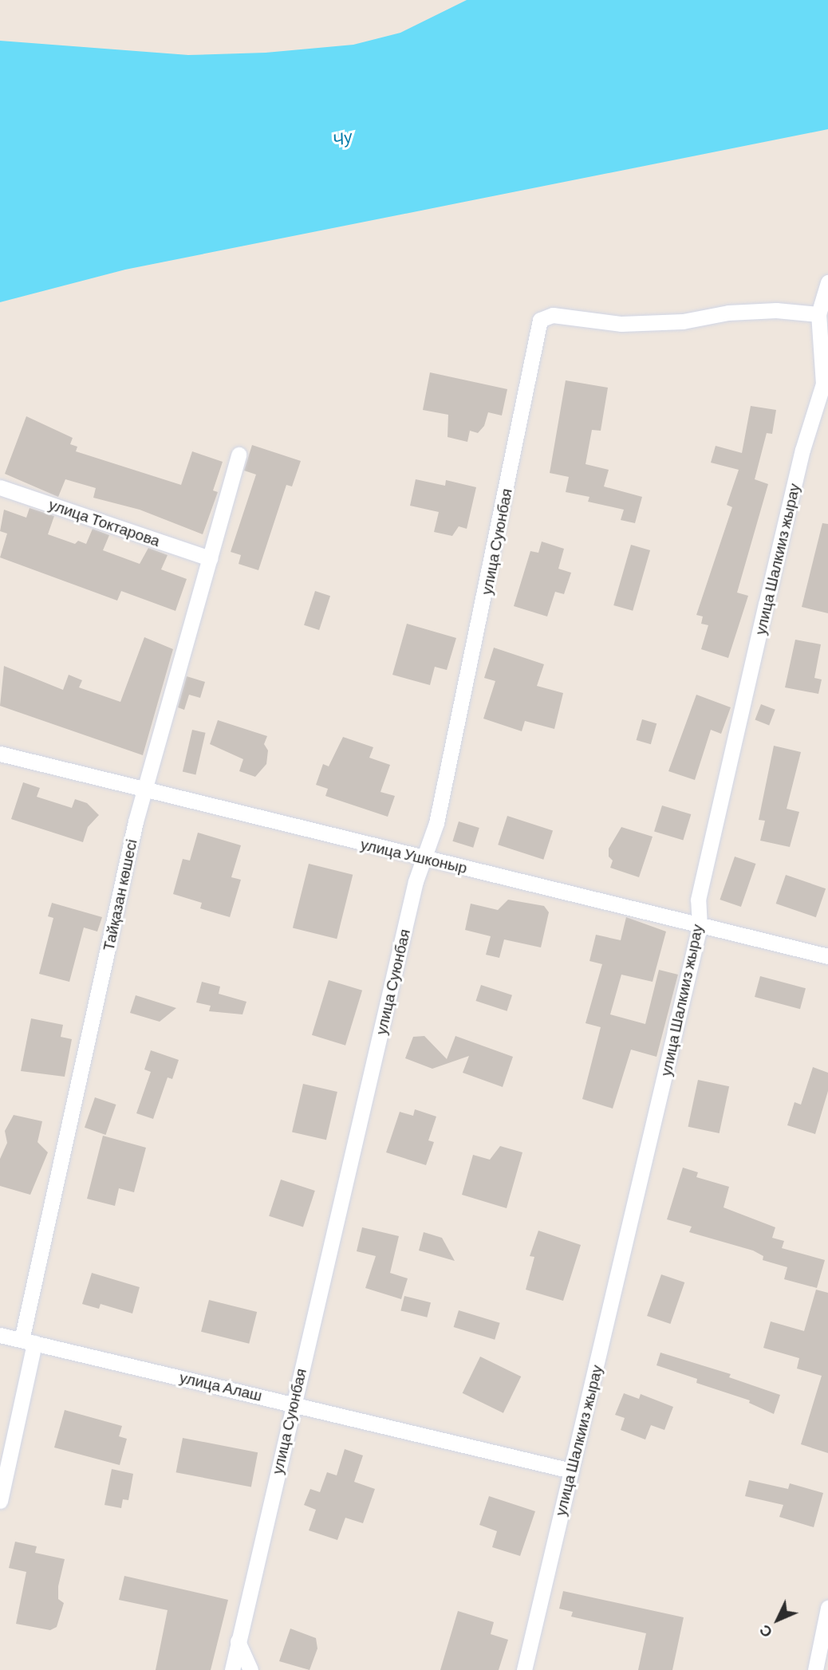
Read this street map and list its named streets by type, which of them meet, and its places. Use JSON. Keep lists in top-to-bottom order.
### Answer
{
  "streets": {
    "street": [
      "улица Токтарова",
      "улица Суюнбая",
      "улица Шалкииз жырау",
      "улица Ушконыр",
      "Тайқазан көшесі",
      "улица Алаш"
    ]
  },
  "crossings": [
    ["улица Токтарова", "Тайқазан көшесі"],
    ["улица Суюнбая", "улица Шалкииз жырау"],
    ["улица Суюнбая", "улица Ушконыр"],
    ["улица Суюнбая", "улица Алаш"],
    ["улица Шалкииз жырау", "улица Ушконыр"],
    ["улица Шалкииз жырау", "улица Алаш"],
    ["улица Ушконыр", "Тайқазан көшесі"],
    ["Тайқазан көшесі", "улица Алаш"]
  ],
  "water": ["Чу"],
  "north": "bottom left"
}
